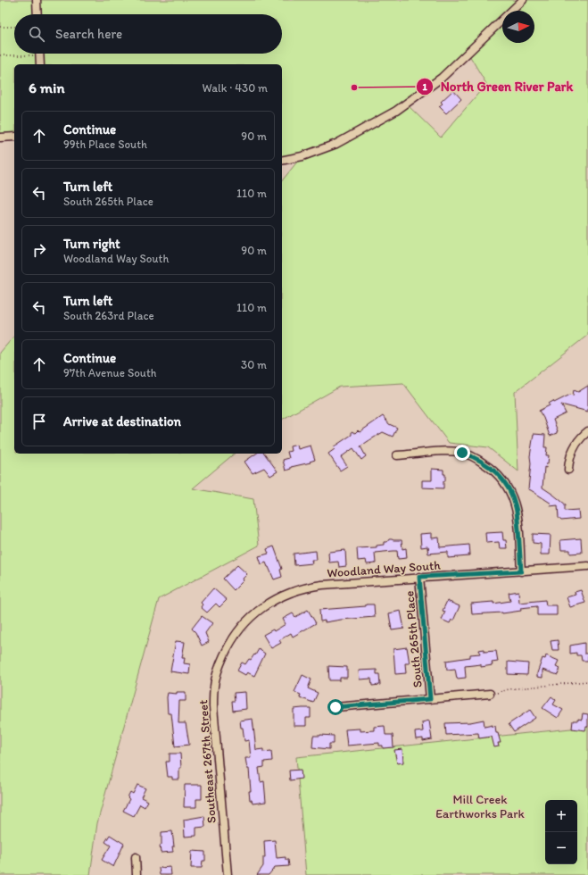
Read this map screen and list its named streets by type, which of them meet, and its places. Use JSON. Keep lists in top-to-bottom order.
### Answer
{
  "streets": {
    "street": ["Woodland Way South", "South 265th Place", "Southeast 267th Street"]
  },
  "crossings": [
    ["Woodland Way South", "South 265th Place"],
    ["Woodland Way South", "Southeast 267th Street"]
  ],
  "parks": ["Mill Creek Earthworks Park"],
  "places": ["North Green River Park"],
  "north": "right",
  "page": {
    "search": "Search here",
    "heading": ["6 min", "Walk · 430 m"],
    "list": [
      ["Continue", "99th Place South", "90 m"],
      ["Turn left", "South 265th Place", "110 m"],
      ["Turn right", "Woodland Way South", "90 m"],
      ["Turn left", "South 263rd Place", "110 m"],
      ["Continue", "97th Avenue South", "30 m"],
      "Arrive at destination"
    ],
    "map_buttons": ["+", "−"]
  }
}
